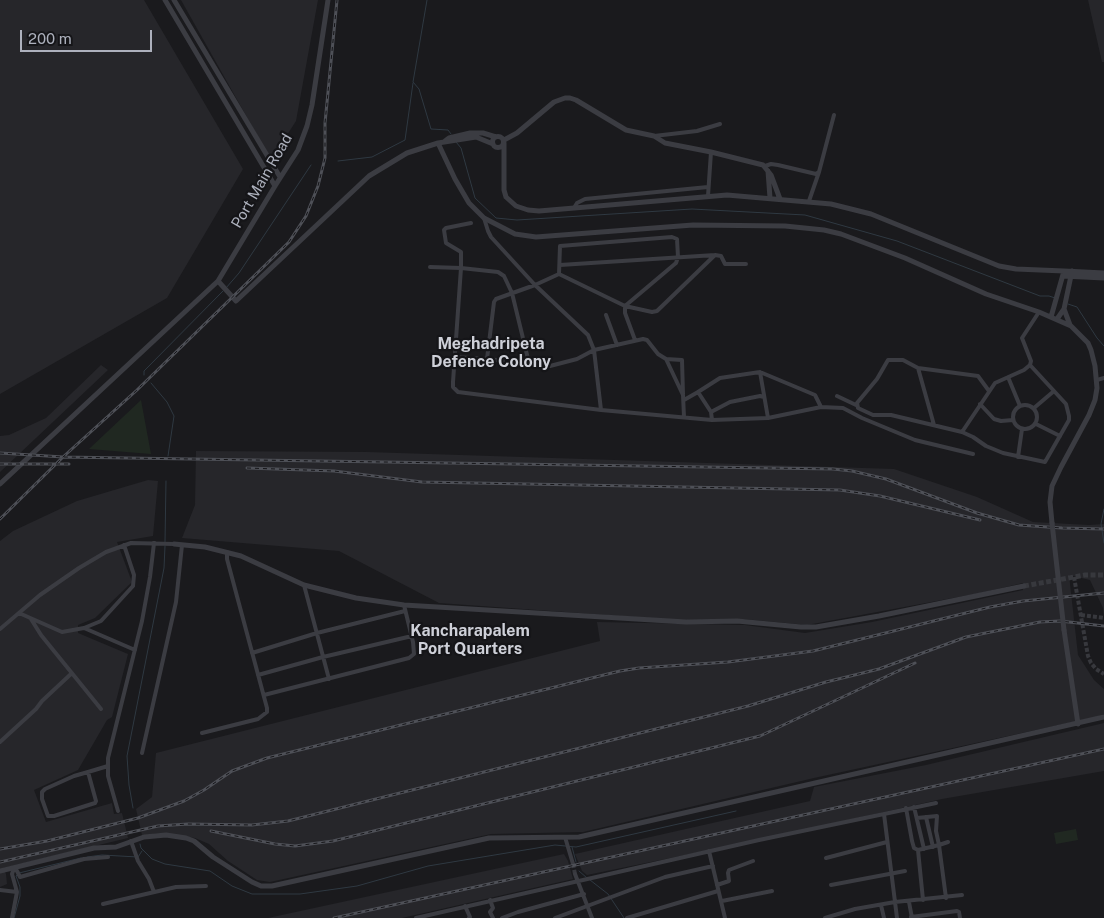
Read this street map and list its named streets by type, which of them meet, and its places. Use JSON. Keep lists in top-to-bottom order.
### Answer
{
  "streets": {
    "street": ["Port Main Road"]
  },
  "districts": ["Meghadripeta Defence Colony", "Kancharapalem Port Quarters"],
  "scale_bar": "200 m"
}
